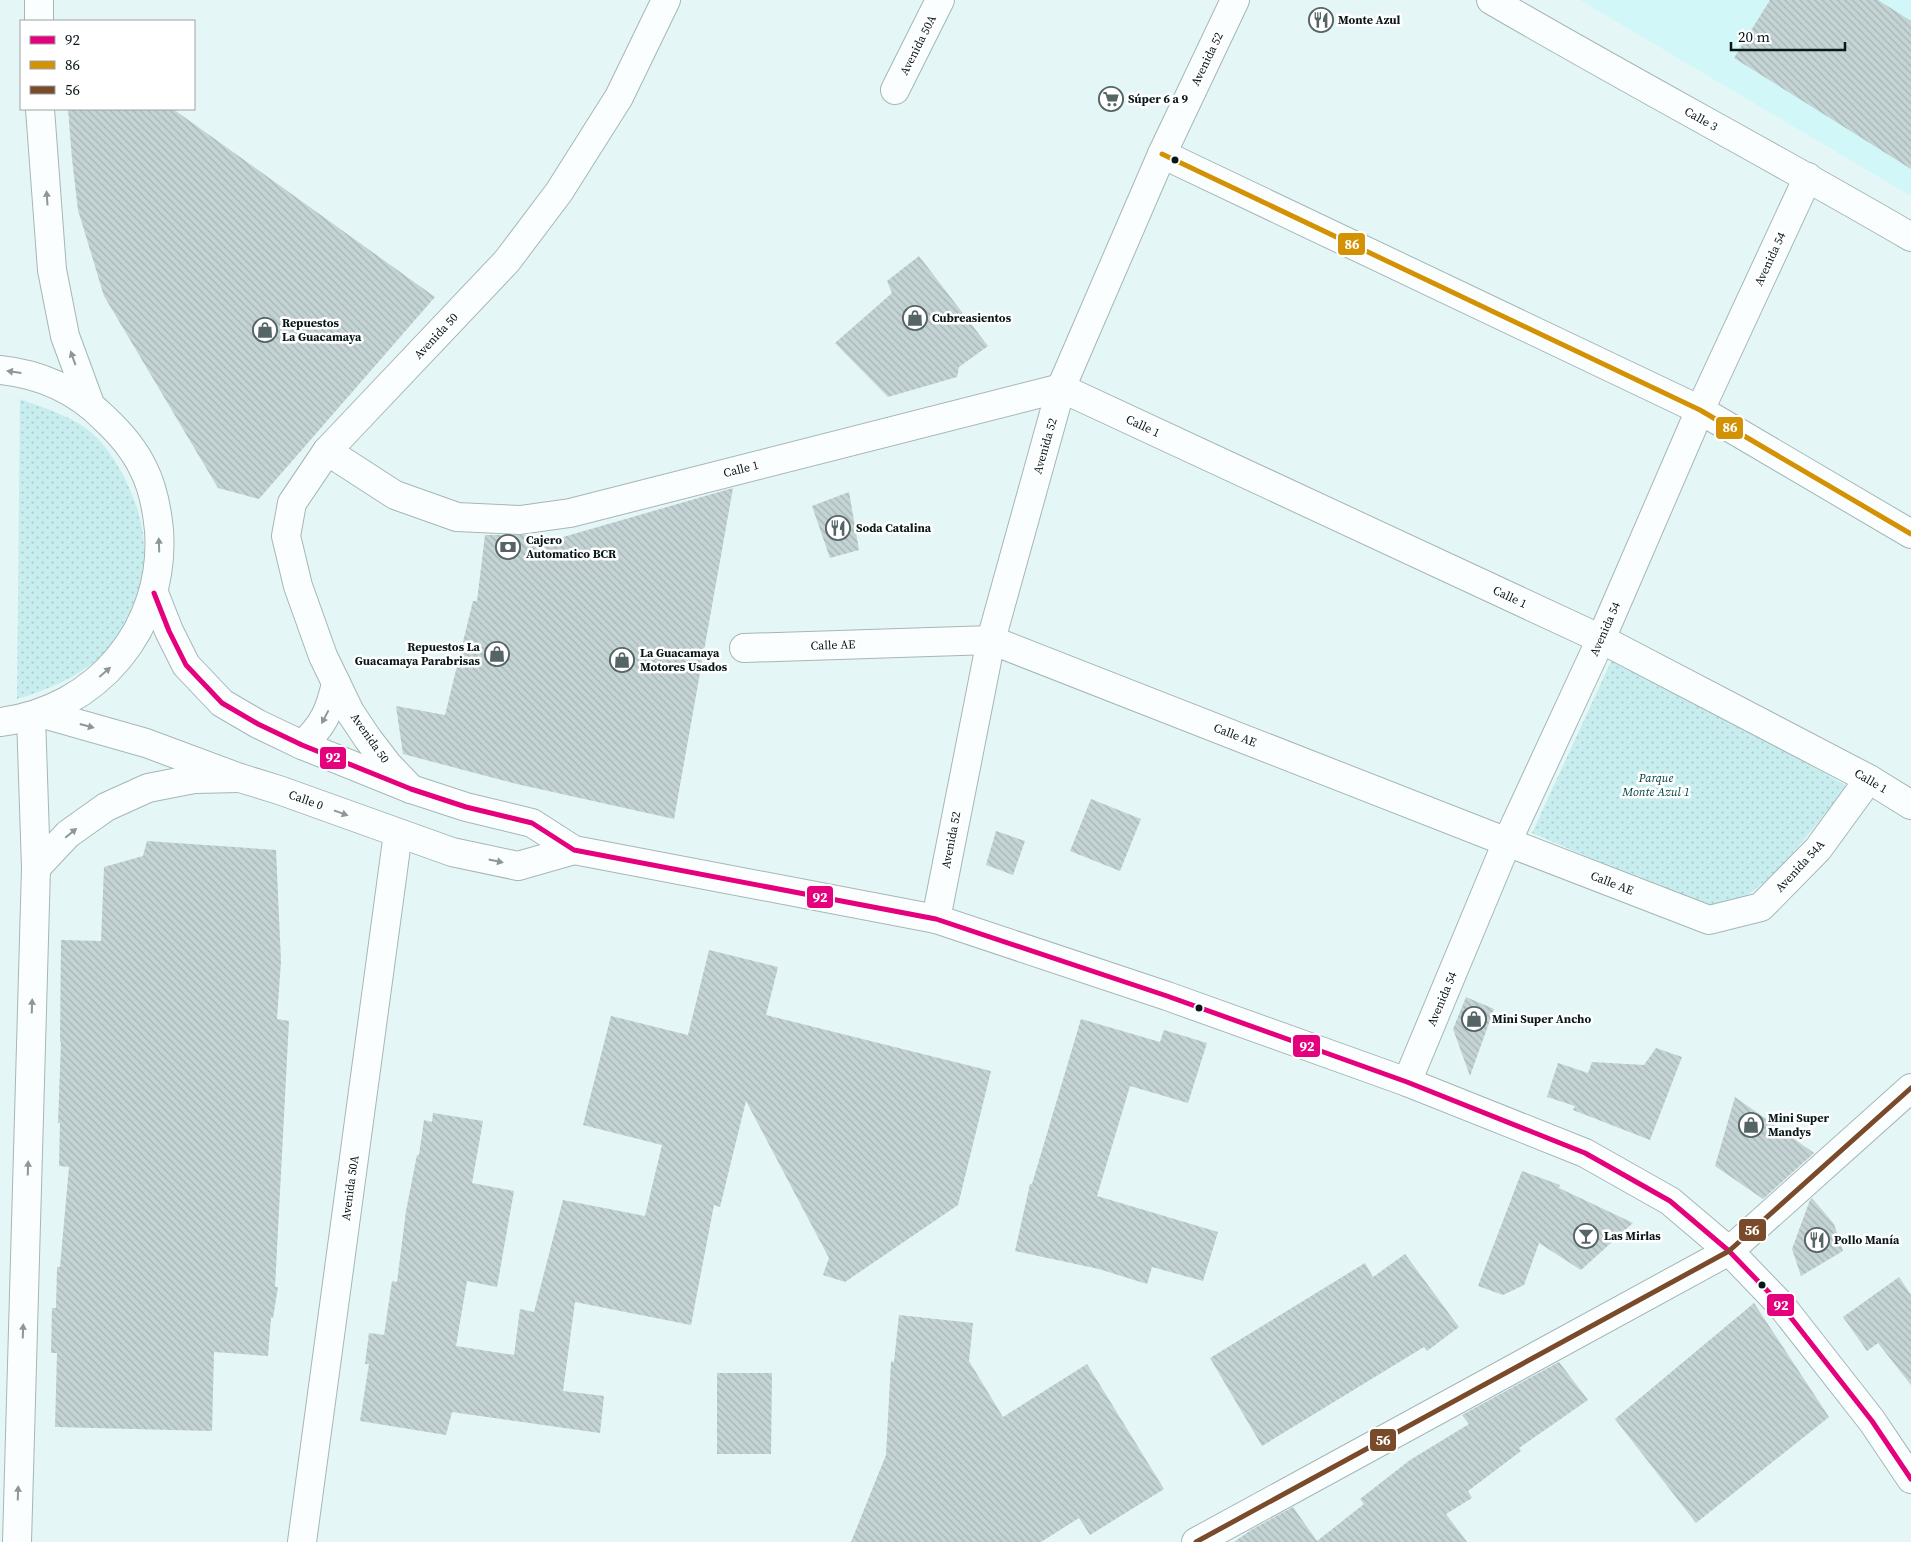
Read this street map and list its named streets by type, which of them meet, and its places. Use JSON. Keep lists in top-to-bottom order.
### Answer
{
  "streets": {
    "main road": [
      "Avenida 50A",
      "Avenida 52",
      "Calle 3",
      "Avenida 54",
      "Avenida 50",
      "Calle 1",
      "Calle AE",
      "Calle 0",
      "Avenida 54A"
    ]
  },
  "crossings": [
    ["Avenida 50A", "Calle 0"],
    ["Avenida 52", "Calle 1"],
    ["Avenida 52", "Calle AE"],
    ["Avenida 52", "Calle 0"],
    ["Calle 3", "Avenida 54"],
    ["Avenida 54", "Calle 1"],
    ["Avenida 54", "Calle AE"],
    ["Avenida 54", "Calle 0"],
    ["Avenida 50", "Calle 1"],
    ["Avenida 50", "Calle 0"],
    ["Calle 1", "Avenida 54A"],
    ["Calle AE", "Avenida 54A"]
  ],
  "parks": ["Parque Monte Azul 1"],
  "places": {
    "restaurant": ["Monte Azul", "Soda Catalina", "Pollo Manía"],
    "supermarket": ["Súper 6 a 9"],
    "shop": [
      "Cubreasientos",
      "Repuestos La Guacamaya",
      "Repuestos La Guacamaya Parabrisas",
      "La Guacamaya Motores Usados",
      "Mini Super Ancho",
      "Mini Super Mandys"
    ],
    "bank": ["Cajero Automatico BCR"],
    "bar": ["Las Mirlas"]
  },
  "lines": ["transit line 86", "transit line 92", "transit line 56"],
  "legend": ["92", "86", "56"],
  "scale_bar": "20 m"
}
